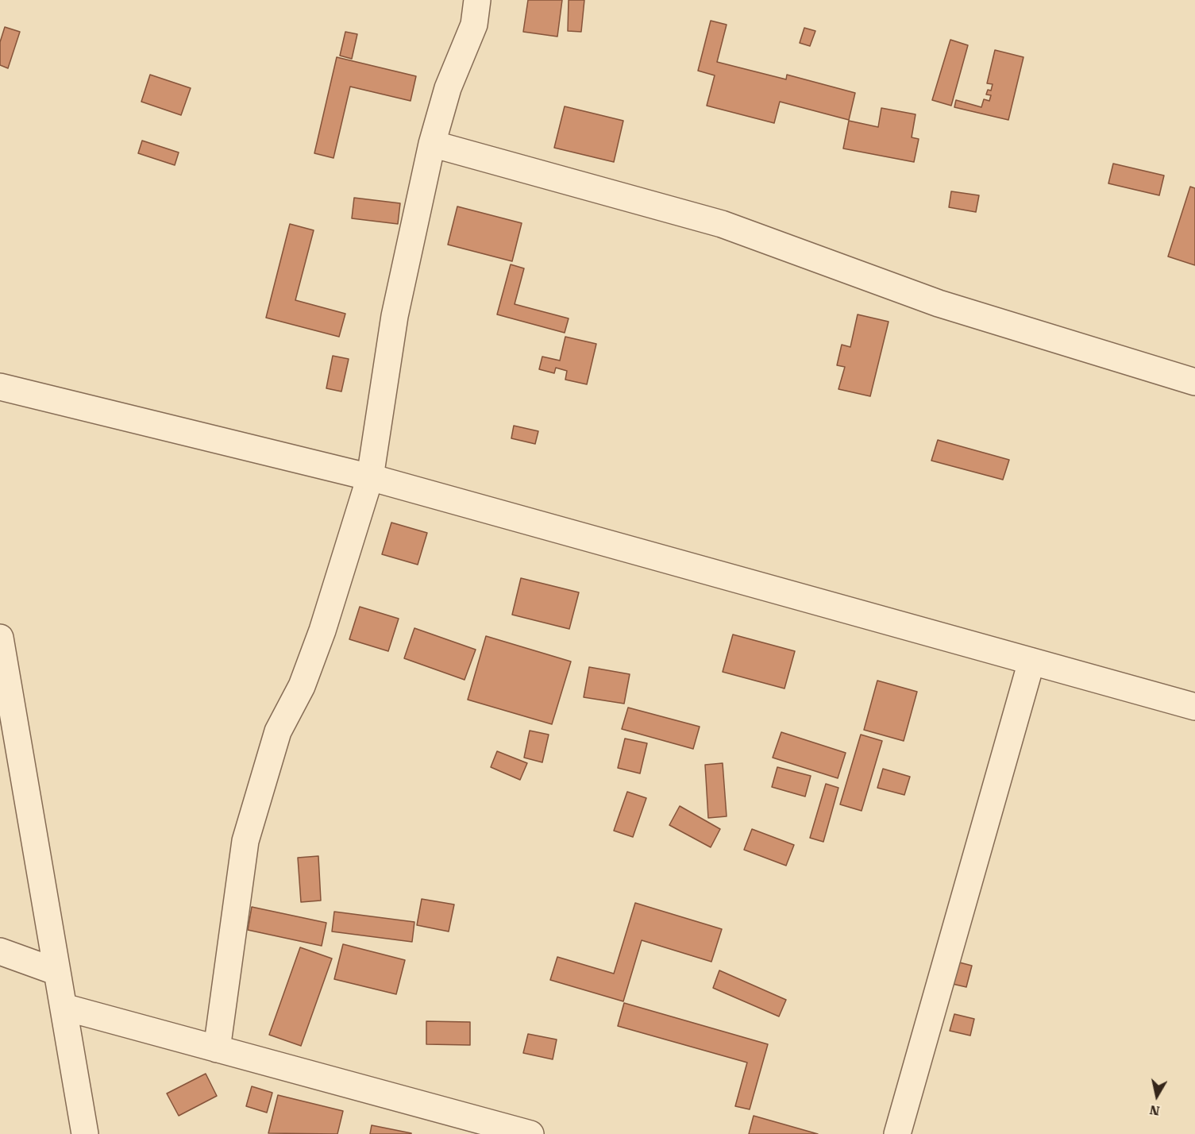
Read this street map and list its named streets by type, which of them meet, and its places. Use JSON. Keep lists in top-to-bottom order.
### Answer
{
  "north": "bottom"
}
